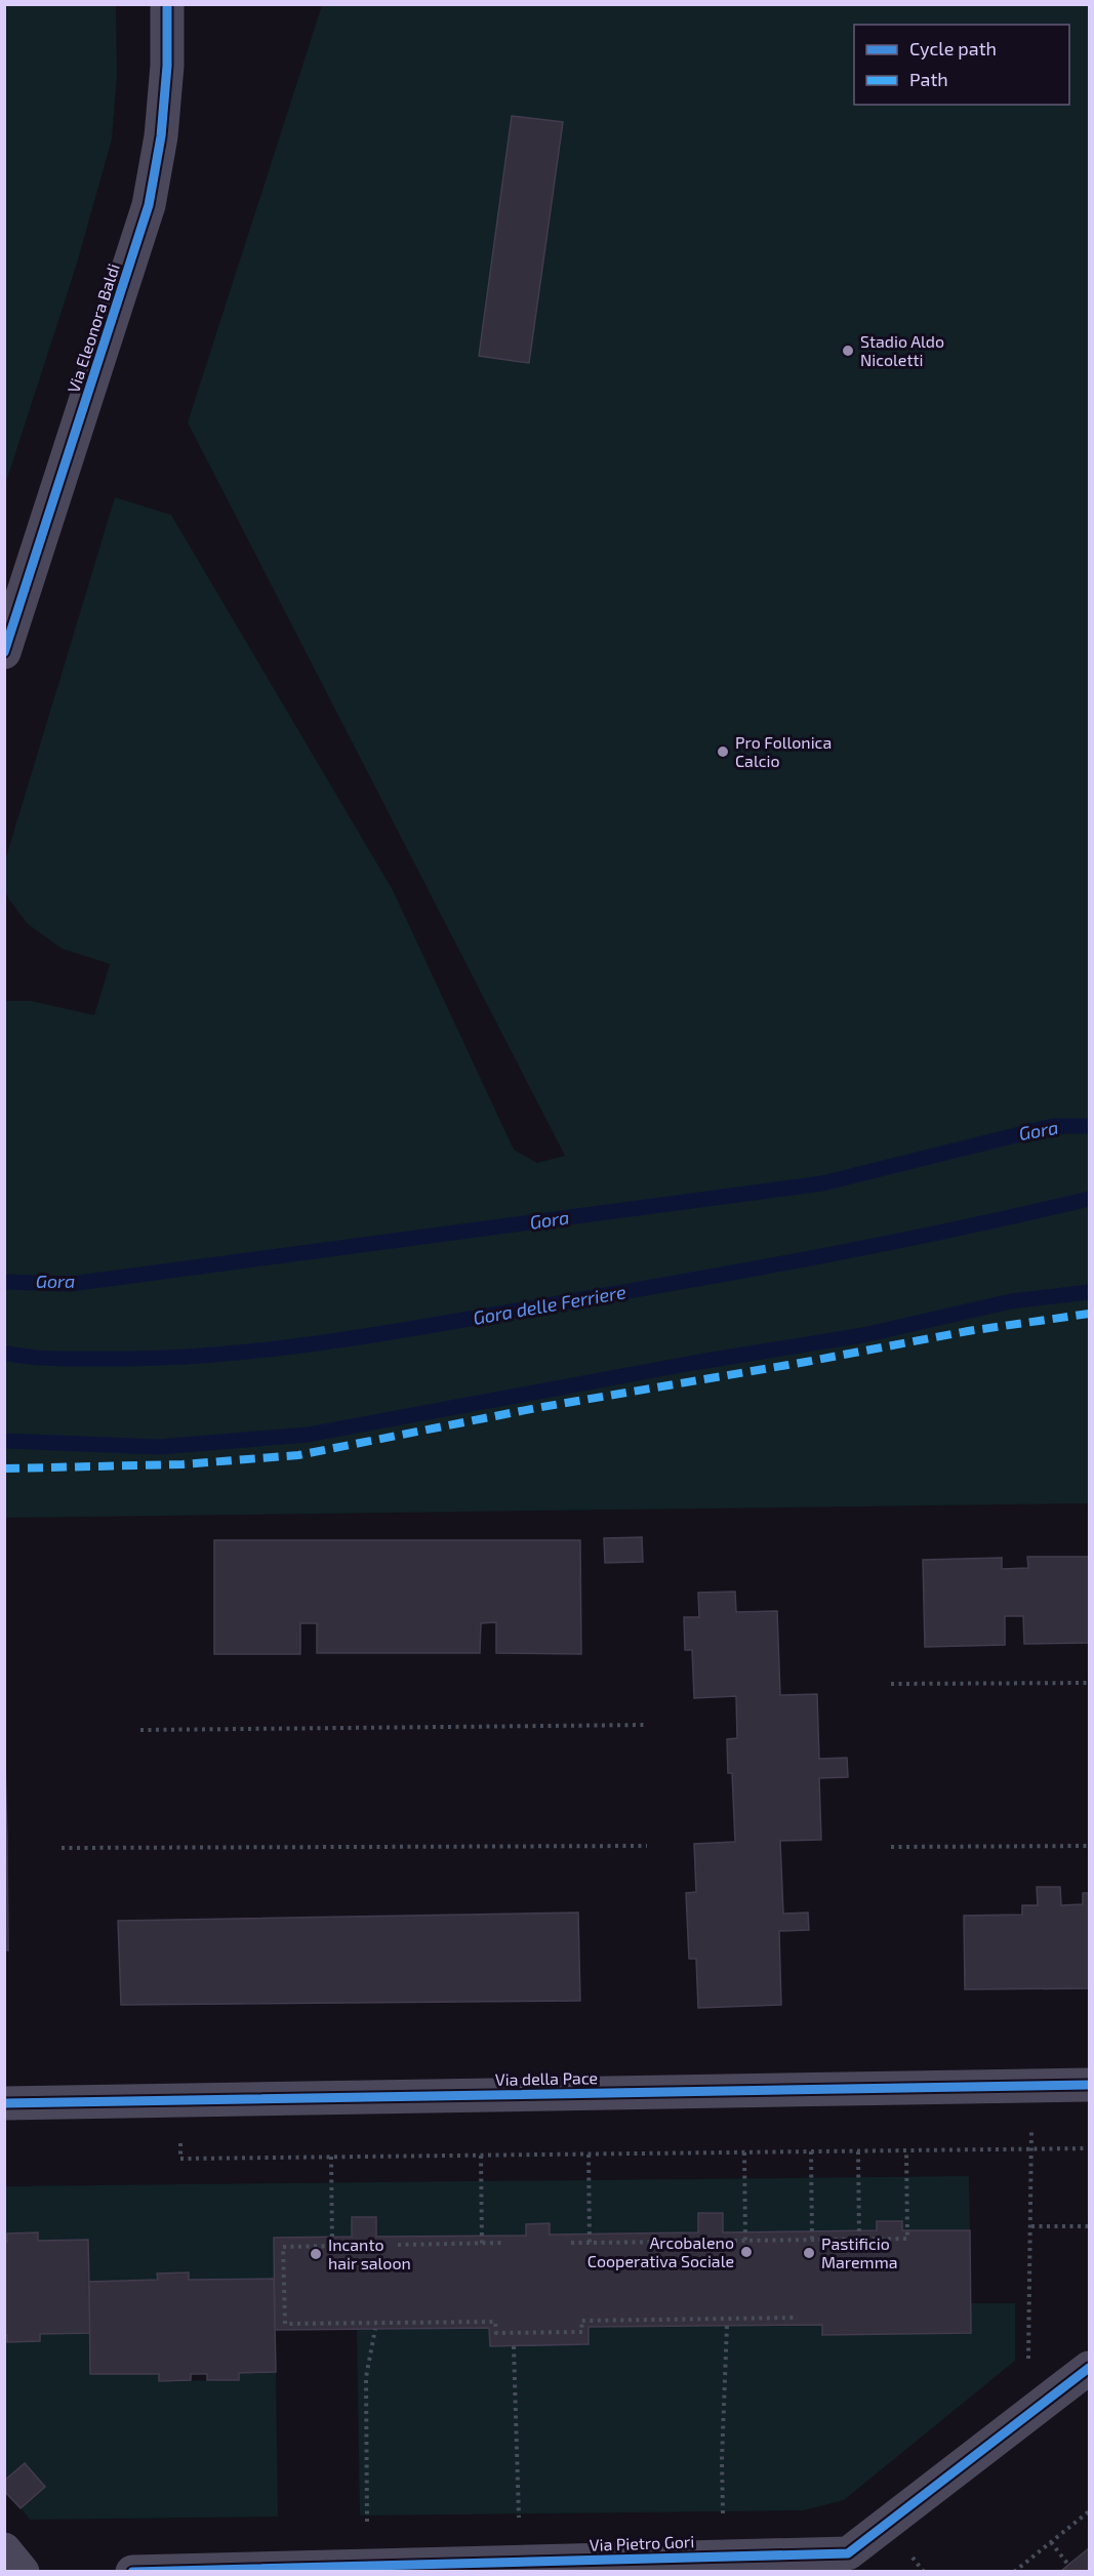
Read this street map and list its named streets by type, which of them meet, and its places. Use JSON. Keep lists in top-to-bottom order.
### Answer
{
  "streets": {
    "street": ["Via Eleonora Baldi", "Via della Pace", "Via Pietro Gori"]
  },
  "water": ["Gora", "Gora delle Ferriere"],
  "places": [
    "Stadio Aldo Nicoletti",
    "Pro Follonica Calcio",
    "Arcobaleno Cooperativa Sociale",
    "Pastificio Maremma",
    "Incanto hair saloon"
  ],
  "legend": ["Cycle path", "Path"]
}
